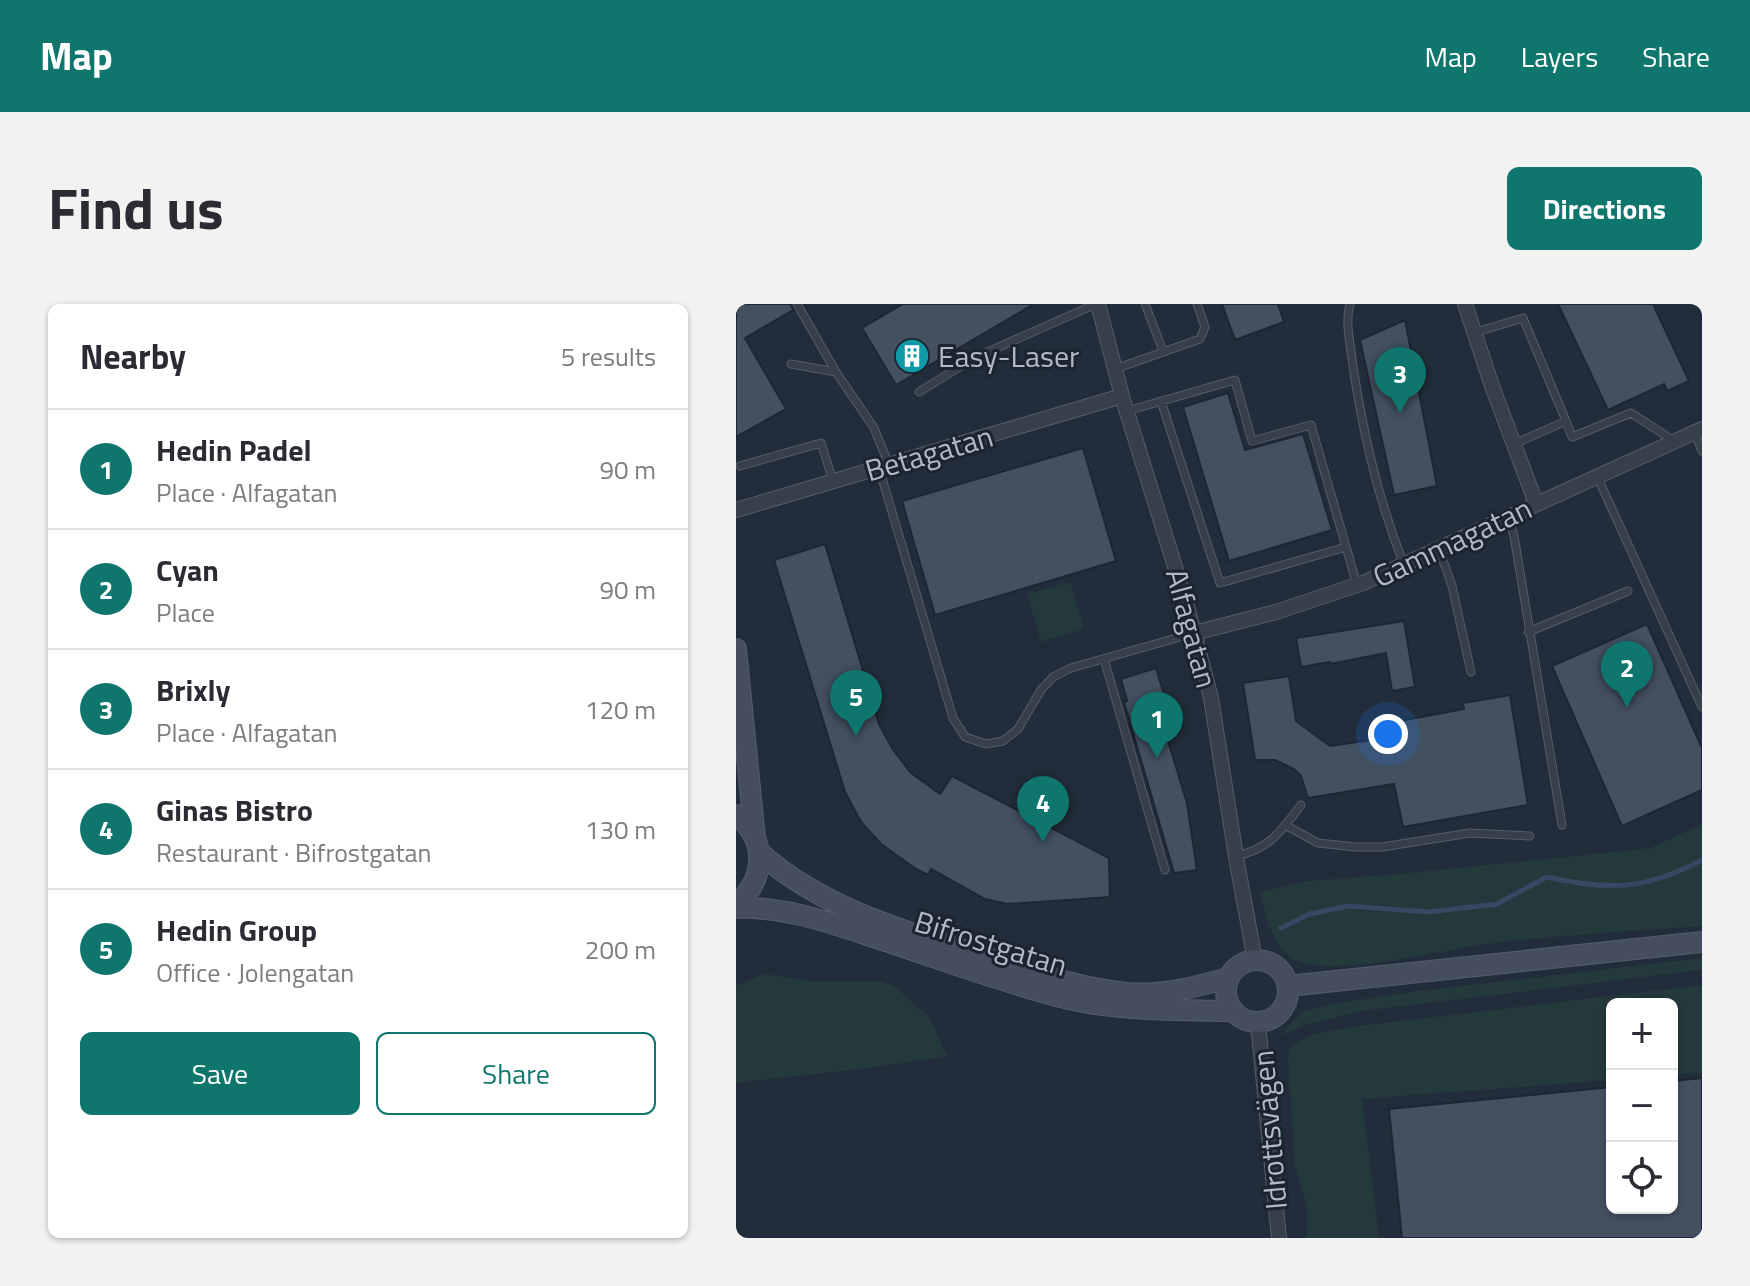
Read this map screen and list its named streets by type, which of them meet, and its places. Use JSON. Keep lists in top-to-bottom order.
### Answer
{
  "streets": {
    "main road": ["Bifrostgatan"],
    "street": [
      "Betagatan",
      "Gammagatan",
      "Alfagatan",
      "Idrottsvägen"
    ]
  },
  "crossings": [
    ["Betagatan", "Alfagatan"],
    ["Gammagatan", "Alfagatan"],
    ["Alfagatan", "Bifrostgatan"],
    ["Alfagatan", "Idrottsvägen"],
    ["Bifrostgatan", "Idrottsvägen"]
  ],
  "places": {
    "building": ["Easy-Laser"]
  },
  "page": {
    "header": "Map",
    "nav": ["Map", "Layers", "Share"],
    "title": "Find us",
    "buttons": [
      "Directions",
      ["Save", "Share"]
    ],
    "heading": ["Nearby", "5 results"],
    "pins": [
      "3",
      "2",
      "5",
      "1",
      "4"
    ],
    "list": [
      {
        "mark": "1",
        "name": "Hedin Padel",
        "note": "Place · Alfagatan",
        "value": "90 m"
      },
      {
        "mark": "2",
        "name": "Cyan",
        "note": "Place",
        "value": "90 m"
      },
      {
        "mark": "3",
        "name": "Brixly",
        "note": "Place · Alfagatan",
        "value": "120 m"
      },
      {
        "mark": "4",
        "name": "Ginas Bistro",
        "note": "Restaurant · Bifrostgatan",
        "value": "130 m"
      },
      {
        "mark": "5",
        "name": "Hedin Group",
        "note": "Office · Jolengatan",
        "value": "200 m"
      }
    ],
    "map_buttons": ["+", "−"]
  }
}
